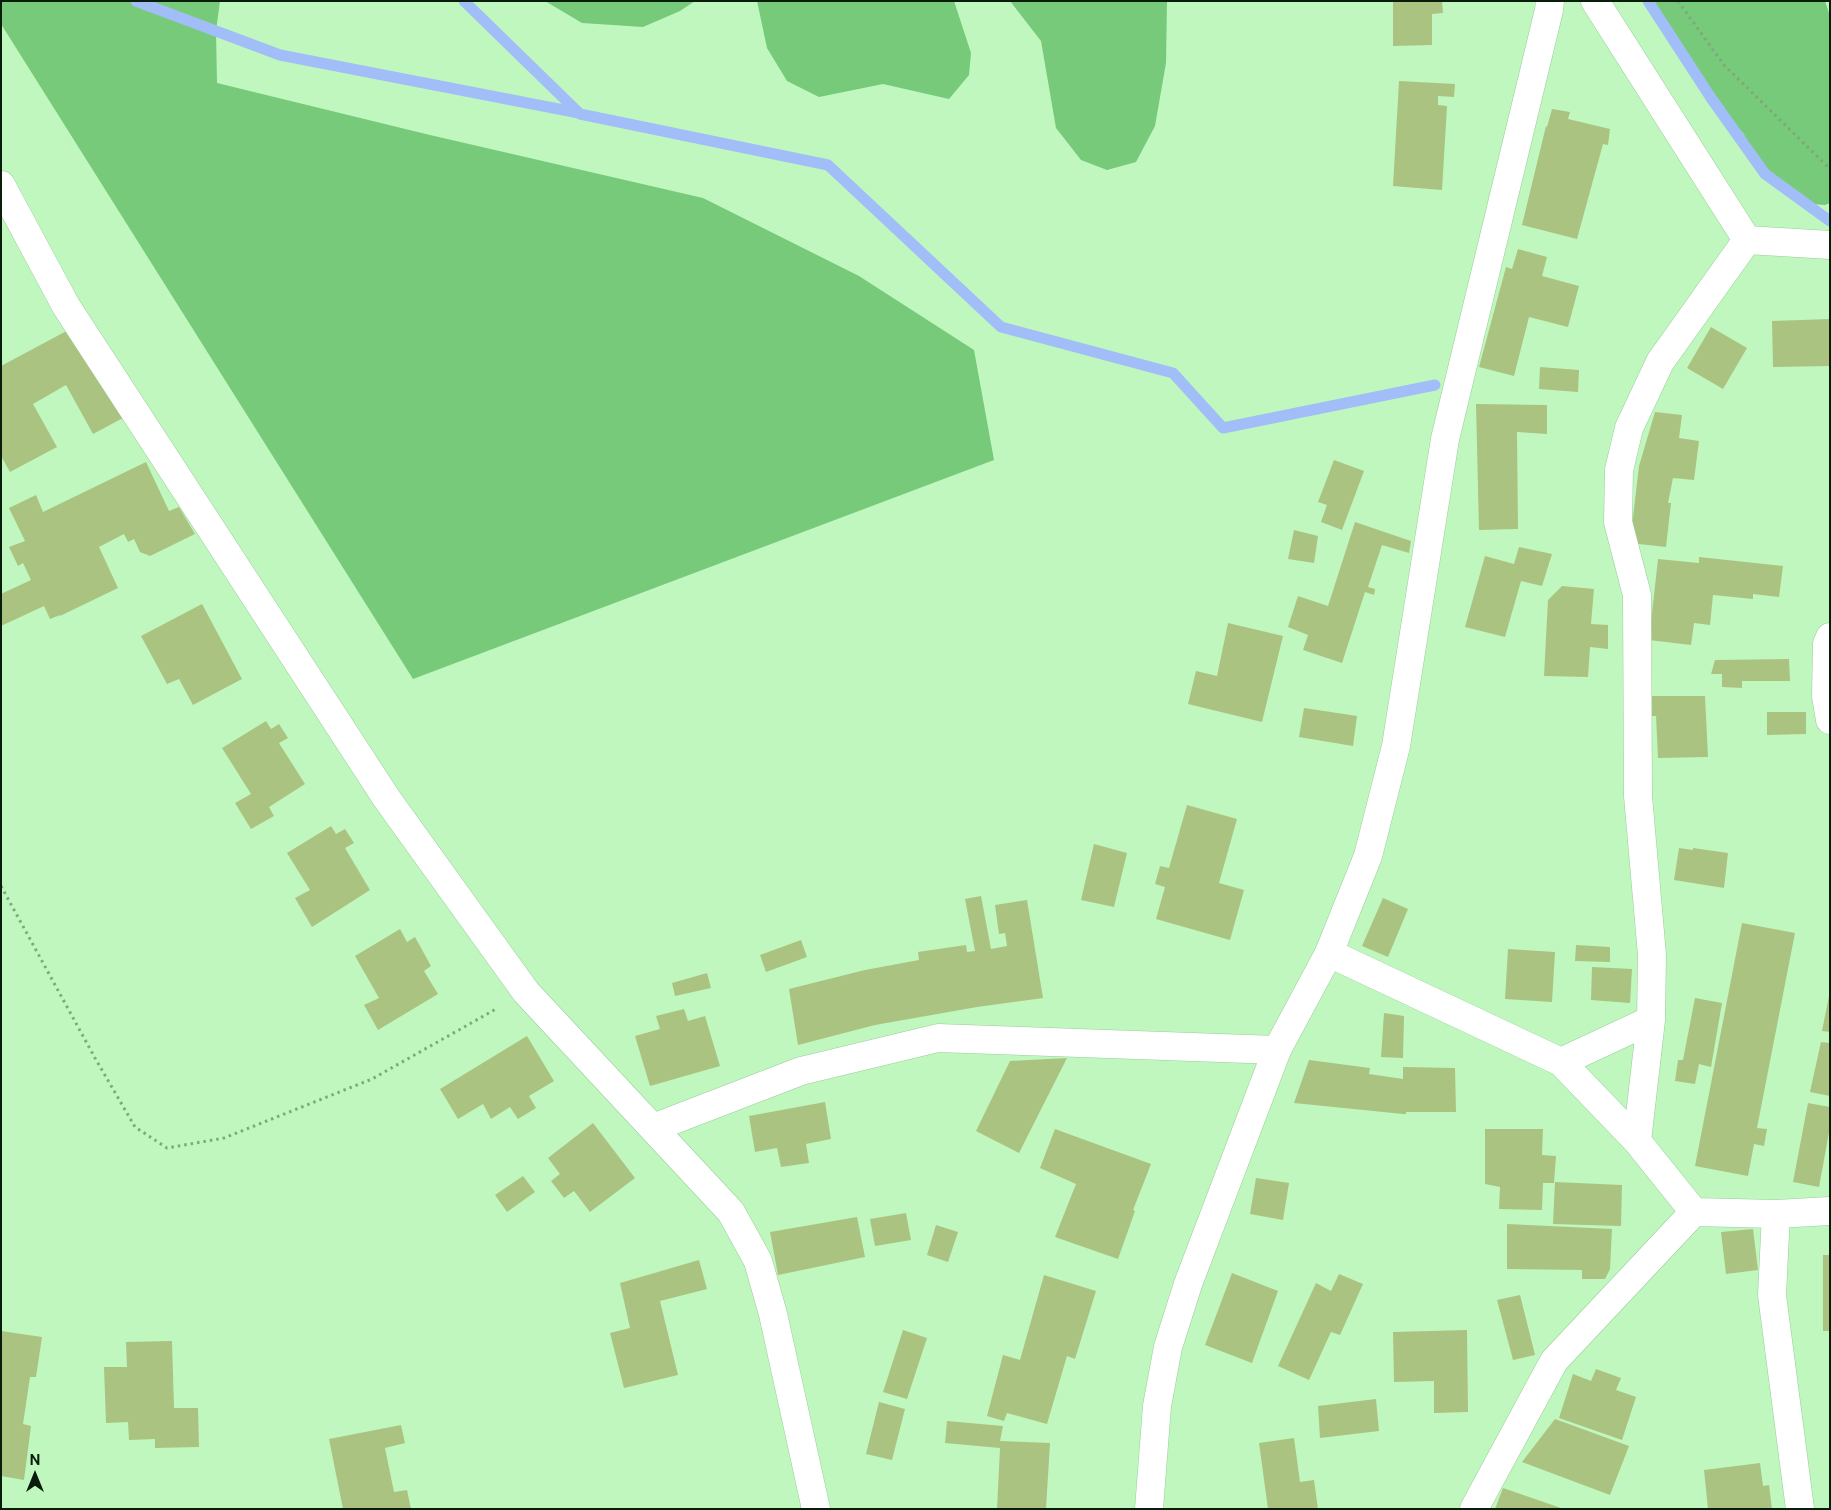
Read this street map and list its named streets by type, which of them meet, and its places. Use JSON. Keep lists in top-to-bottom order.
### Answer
{
  "north": "top"
}
